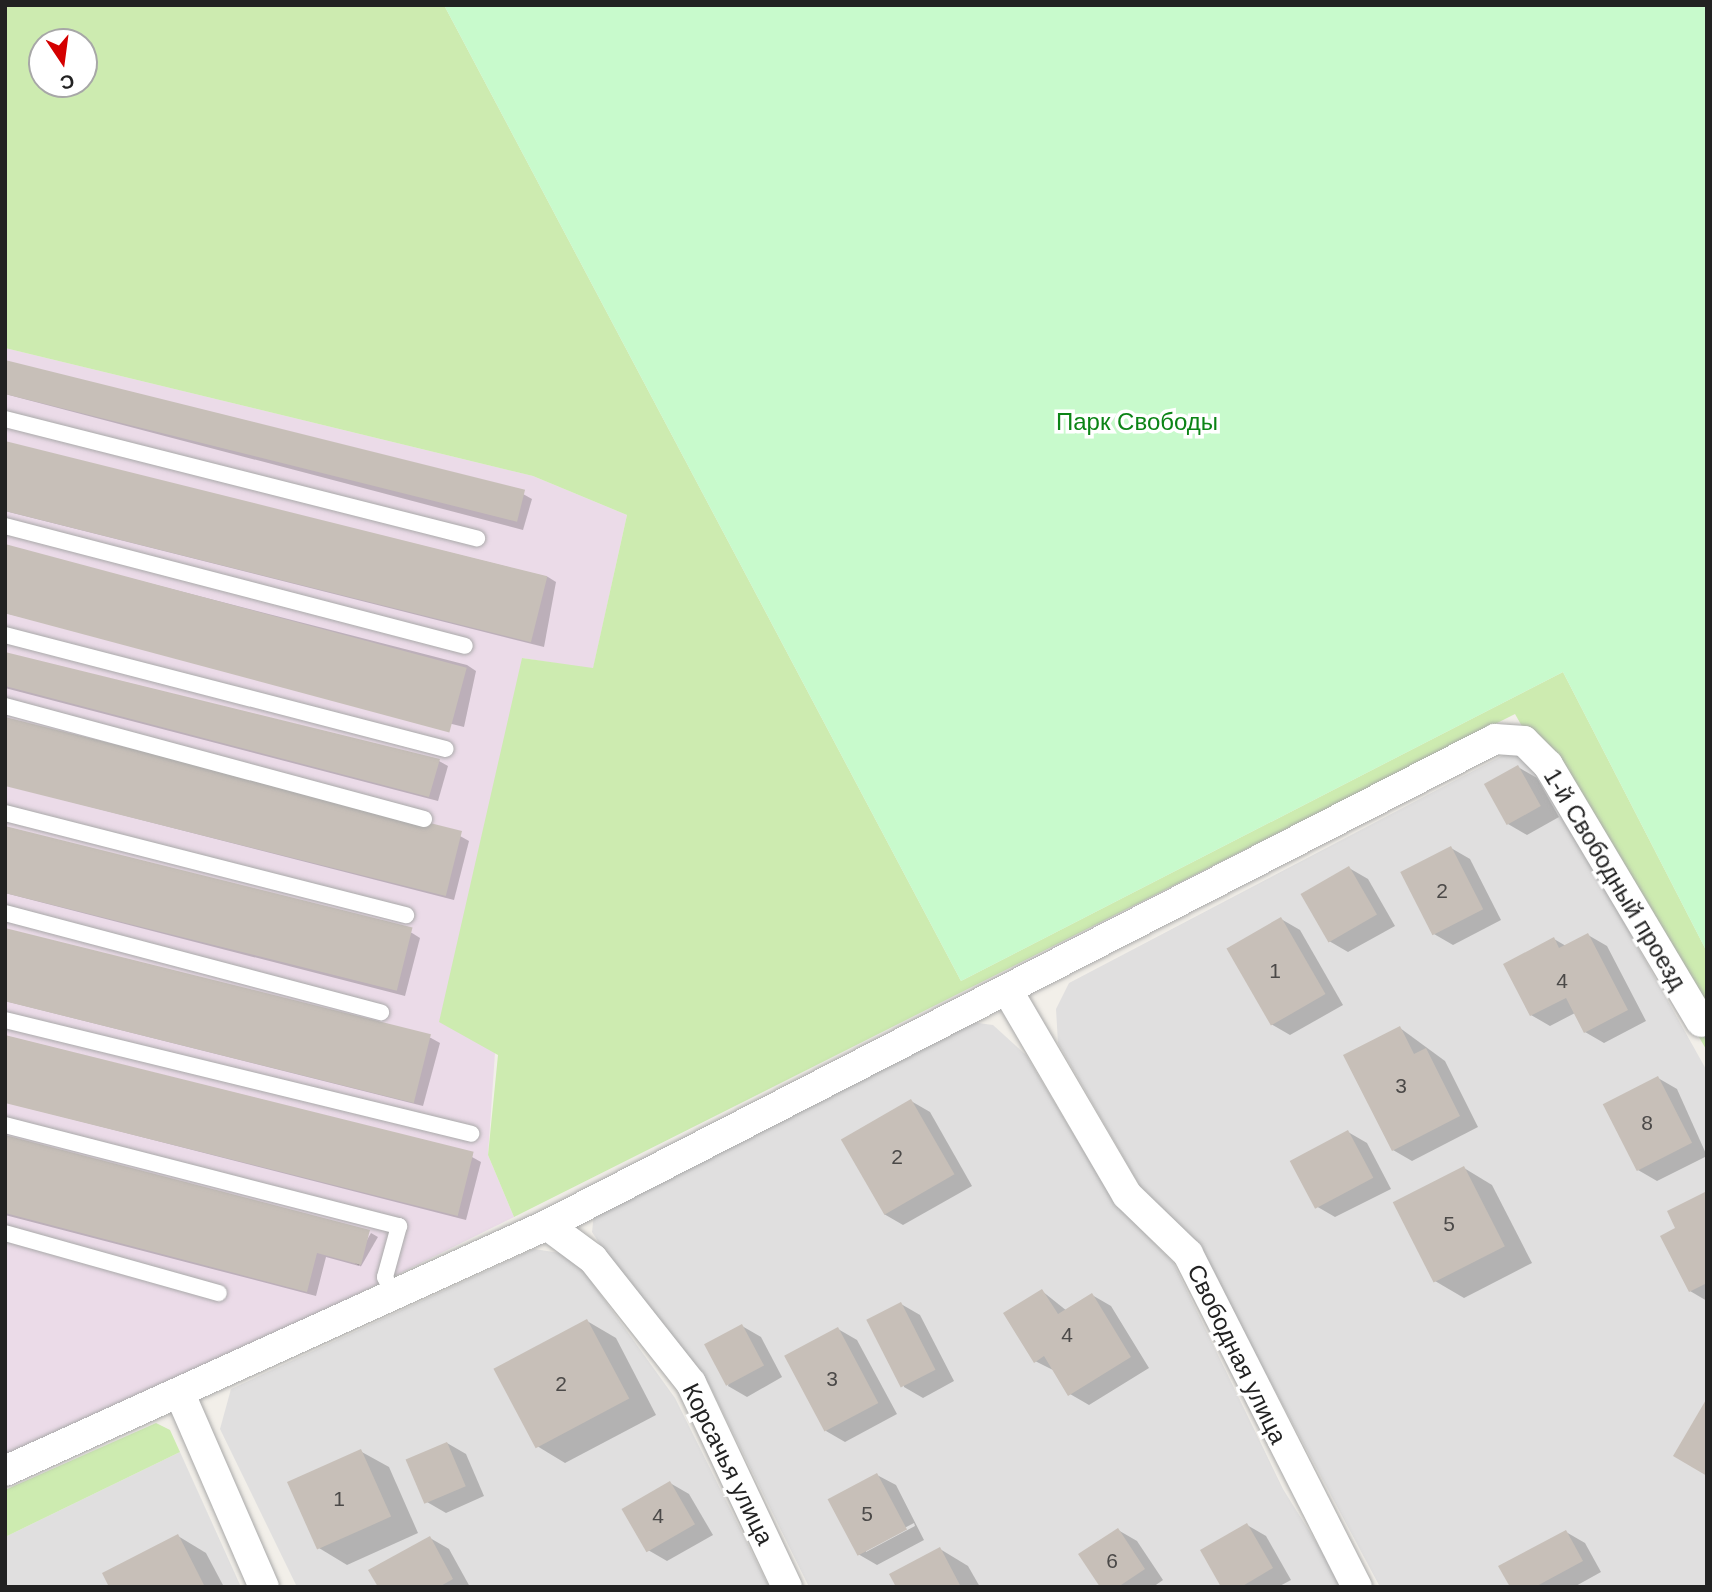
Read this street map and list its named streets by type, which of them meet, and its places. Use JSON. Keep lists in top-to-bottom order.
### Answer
{
  "streets": {
    "street": ["1-й Свободный проезд", "Свободная улица", "Корсачья улица"]
  },
  "crossings": [
    ["1-й Свободный проезд", "Свободная улица"]
  ],
  "parks": ["Парк Свободы"],
  "house_numbers": [
    "2",
    "1",
    "4",
    "3",
    "8",
    "2",
    "5",
    "4",
    "3",
    "2",
    "1",
    "5",
    "4",
    "6"
  ],
  "north": "bottom"
}
